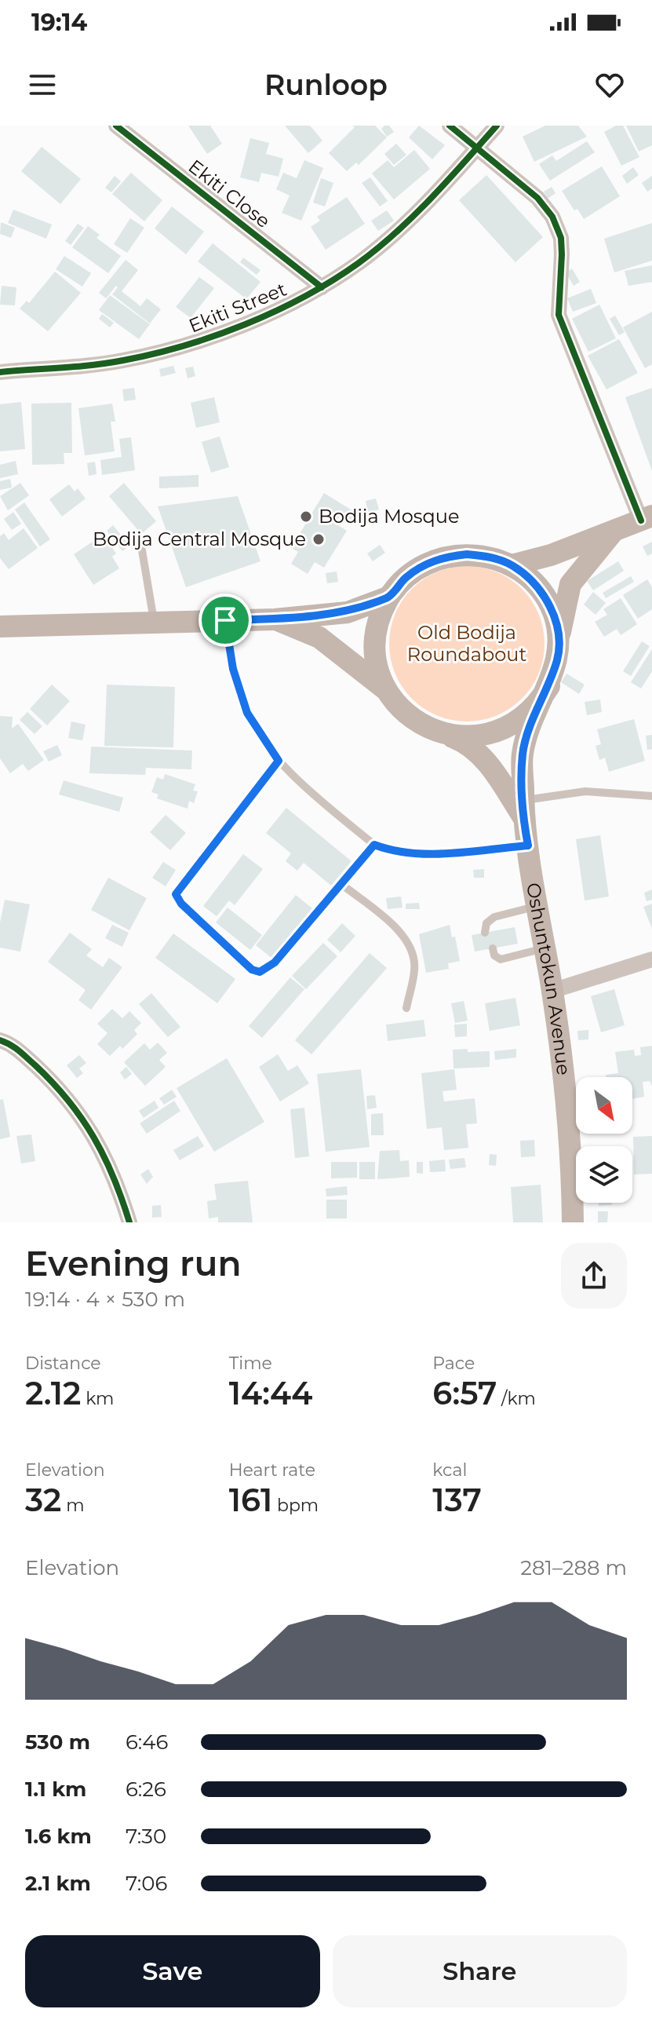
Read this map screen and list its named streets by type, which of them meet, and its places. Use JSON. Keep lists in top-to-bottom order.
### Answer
{
  "streets": {
    "main road": ["Oshuntokun Avenue"],
    "street": ["Ekiti Close", "Ekiti Street"]
  },
  "crossings": [
    ["Ekiti Close", "Ekiti Street"]
  ],
  "parks": ["Old Bodija Roundabout"],
  "places": ["Bodija Mosque", "Bodija Central Mosque"],
  "north": "bottom right",
  "page": {
    "status": "19:14",
    "header": "Runloop",
    "heading": ["Evening run", "19:14 · 4 × 530 m"],
    "stats": [
      ["Distance", "2.12 km"],
      ["Time", "14:44"],
      ["Pace", "6:57 /km"],
      ["Elevation", "32 m"],
      ["Heart rate", "161 bpm"],
      ["kcal", "137"]
    ],
    "chart": ["Elevation", "281–288 m"],
    "list": [
      {
        "name": "530 m",
        "note": "6:46"
      },
      {
        "name": "1.1 km",
        "note": "6:26"
      },
      {
        "name": "1.6 km",
        "note": "7:30"
      },
      {
        "name": "2.1 km",
        "note": "7:06"
      }
    ],
    "buttons": ["Save", "Share"]
  }
}
